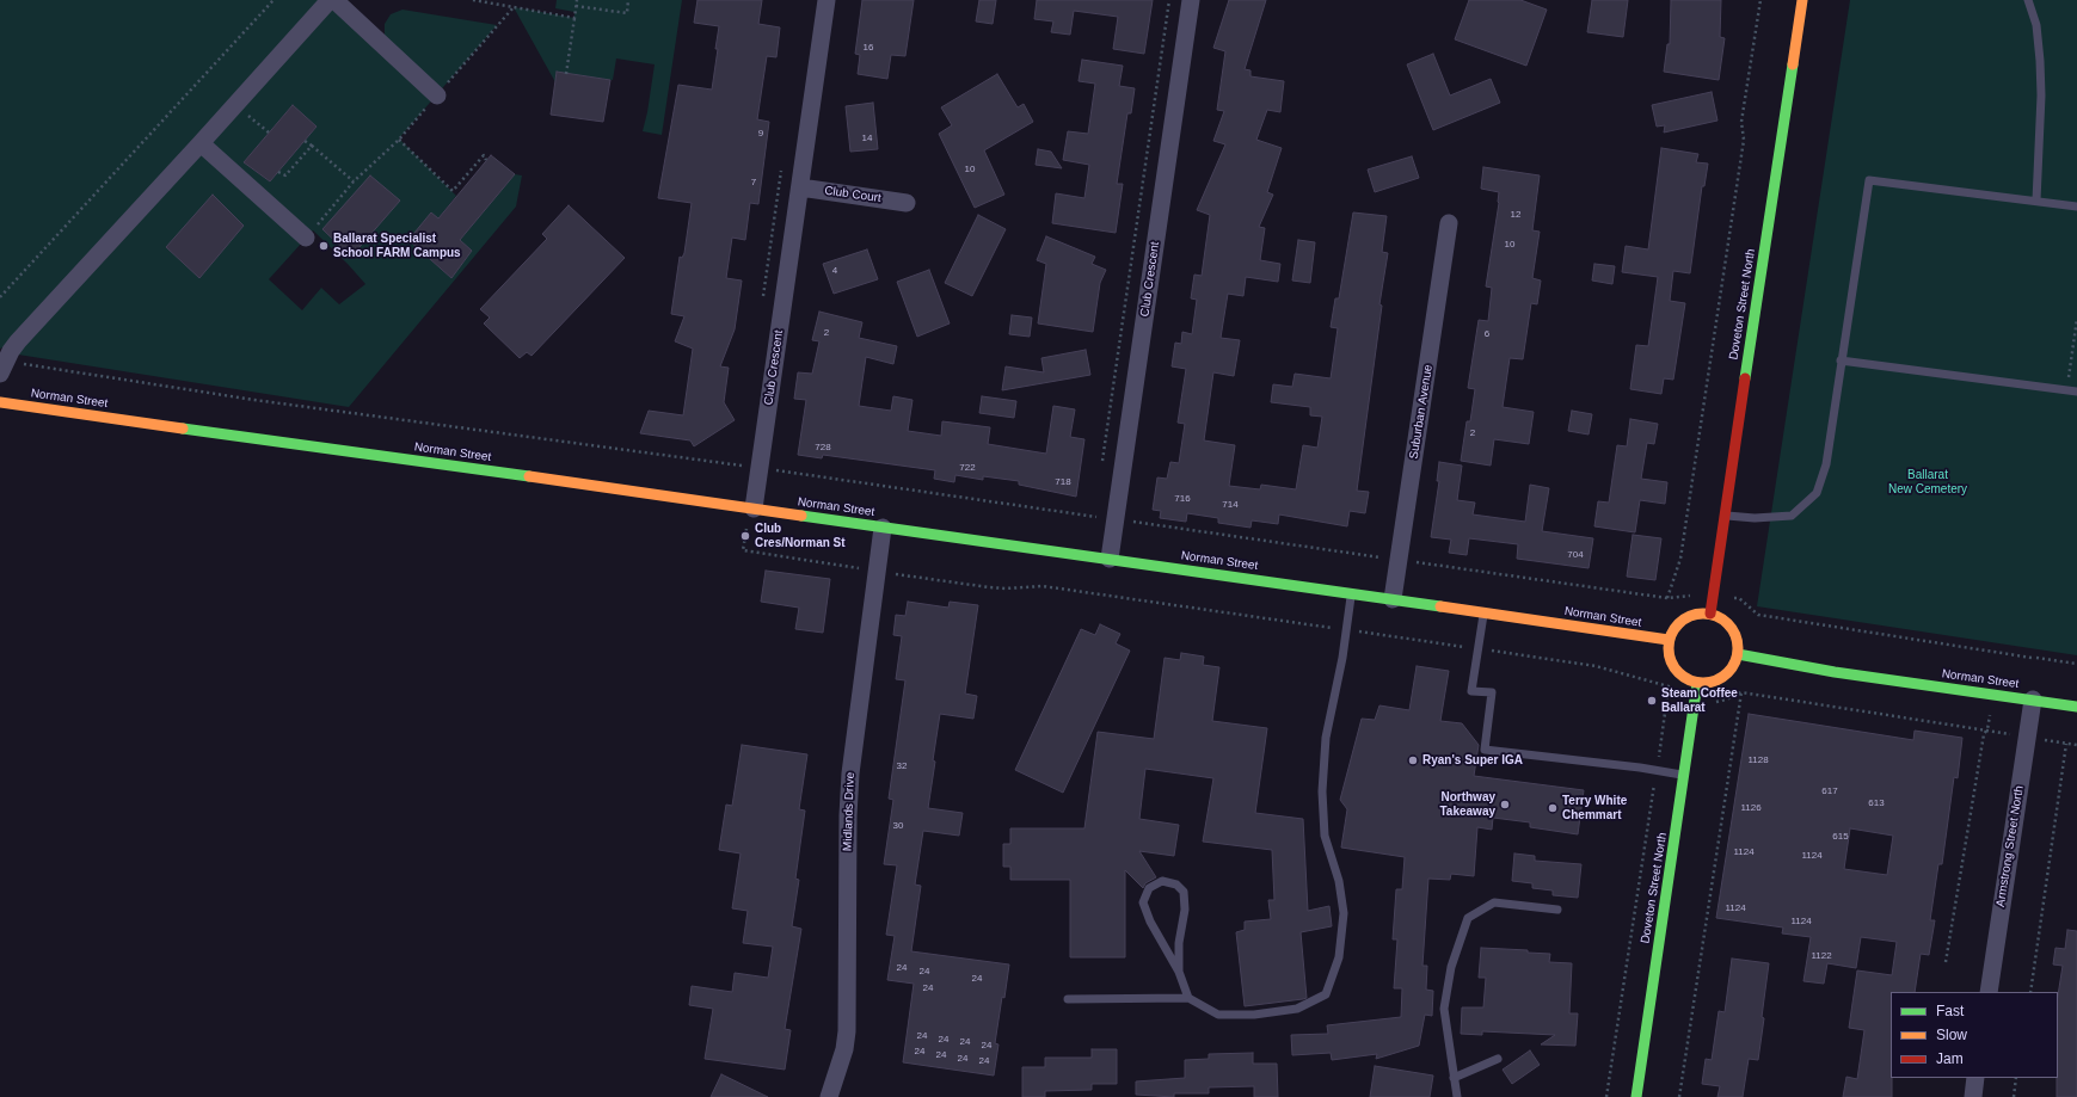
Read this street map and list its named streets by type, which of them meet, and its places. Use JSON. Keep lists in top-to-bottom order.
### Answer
{
  "streets": {
    "main road": ["Doveton Street North", "Norman Street"],
    "street": [
      "Club Court",
      "Club Crescent",
      "Suburban Avenue",
      "Midlands Drive",
      "Armstrong Street North"
    ]
  },
  "crossings": [
    ["Club Court", "Club Crescent"],
    ["Club Crescent", "Norman Street"],
    ["Doveton Street North", "Norman Street"],
    ["Norman Street", "Suburban Avenue"],
    ["Norman Street", "Midlands Drive"],
    ["Norman Street", "Armstrong Street North"]
  ],
  "parks": ["Ballarat New Cemetery"],
  "places": [
    "Ballarat Specialist School FARM Campus",
    "Club Cres/Norman St",
    "Steam Coffee Ballarat",
    "Ryan's Super IGA",
    "Northway Takeaway",
    "Terry White Chemmart"
  ],
  "house_numbers": [
    "16",
    "9",
    "14",
    "10",
    "7",
    "12",
    "10",
    "4",
    "2",
    "6",
    "2",
    "728",
    "722",
    "718",
    "716",
    "714",
    "704",
    "1128",
    "32",
    "617",
    "613",
    "1126",
    "30",
    "615",
    "1124",
    "1124",
    "1124",
    "1124",
    "1122",
    "24",
    "24",
    "24",
    "24",
    "24",
    "24",
    "24",
    "24",
    "24",
    "24",
    "24",
    "24"
  ],
  "legend": ["Fast", "Slow", "Jam"]
}
